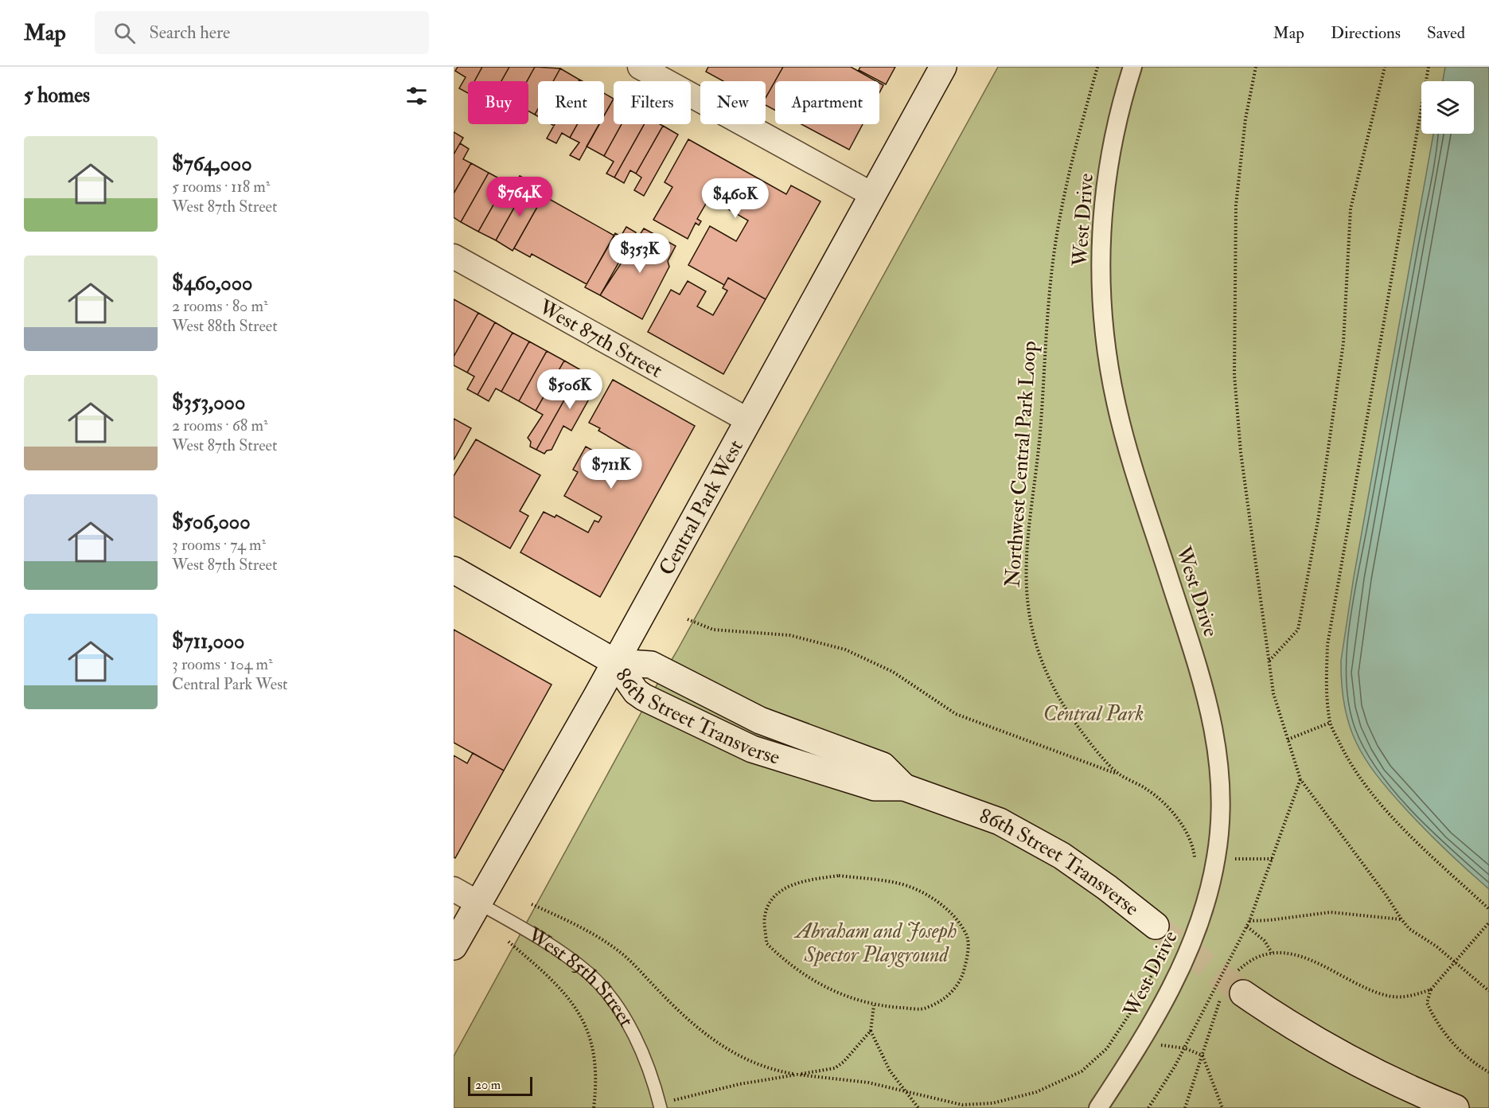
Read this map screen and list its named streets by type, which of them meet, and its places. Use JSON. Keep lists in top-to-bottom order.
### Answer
{
  "streets": {
    "main road": ["Central Park West", "86th Street Transverse"],
    "street": ["West Drive", "West 87th Street", "West 85th Street"],
    "path": ["Northwest Central Park Loop"]
  },
  "crossings": [
    ["West 87th Street", "Central Park West"],
    ["Central Park West", "86th Street Transverse"],
    ["Central Park West", "West 85th Street"]
  ],
  "parks": ["Central Park", "Abraham and Joseph Spector Playground"],
  "scale_bar": "20 m",
  "page": {
    "header": "Map",
    "search": "Search here",
    "nav": ["Map", "Directions", "Saved"],
    "heading": "5 homes",
    "chip": [
      "Buy",
      "Rent",
      "Filters",
      "New",
      "Apartment"
    ],
    "list": [
      {
        "name": "$764,000",
        "note": "5 rooms · 118 m² · West 87th Street"
      },
      {
        "name": "$460,000",
        "note": "2 rooms · 80 m² · West 88th Street"
      },
      {
        "name": "$353,000",
        "note": "2 rooms · 68 m² · West 87th Street"
      },
      {
        "name": "$506,000",
        "note": "3 rooms · 74 m² · West 87th Street"
      },
      {
        "name": "$711,000",
        "note": "3 rooms · 104 m² · Central Park West"
      }
    ],
    "price": [
      "$764K",
      "$460K",
      "$353K",
      "$506K",
      "$711K"
    ],
    "scale": "20 m"
  }
}
